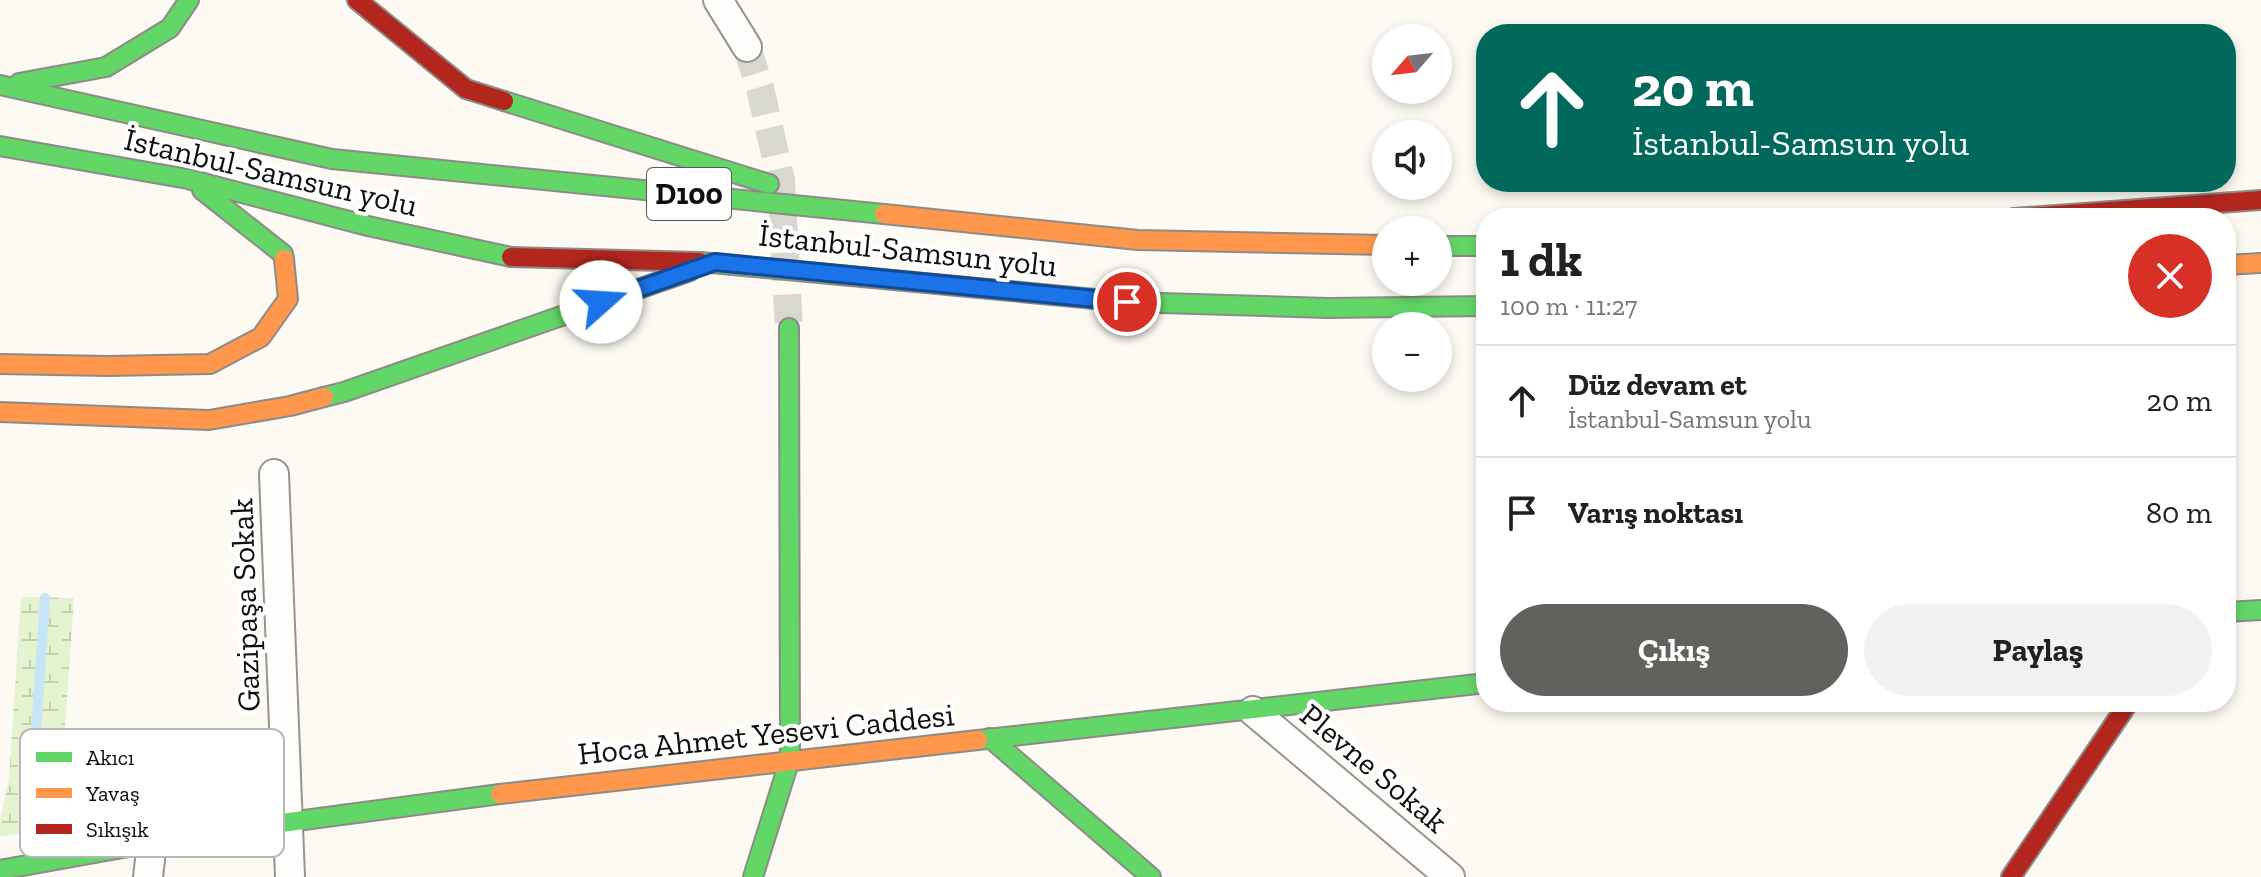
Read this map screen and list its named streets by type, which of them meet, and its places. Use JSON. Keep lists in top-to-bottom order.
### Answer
{
  "streets": {
    "main road": ["İstanbul-Samsun yolu", "D100", "Hoca Ahmet Yesevi Caddesi"],
    "street": ["Gazipaşa Sokak", "Plevne Sokak"]
  },
  "crossings": [
    ["Gazipaşa Sokak", "Hoca Ahmet Yesevi Caddesi"],
    ["Hoca Ahmet Yesevi Caddesi", "Plevne Sokak"]
  ],
  "legend": ["Akıcı", "Yavaş", "Sıkışık"],
  "north": "bottom left",
  "page": {
    "map_buttons": ["+", "−"],
    "turn": ["20 m", "İstanbul-Samsun yolu"],
    "heading": ["1 dk", "100 m · 11:27"],
    "list": [
      {
        "name": "Düz devam et",
        "note": "İstanbul-Samsun yolu",
        "value": "20 m"
      },
      {
        "name": "Varış noktası",
        "value": "80 m"
      }
    ],
    "buttons": ["Çıkış", "Paylaş"]
  }
}
